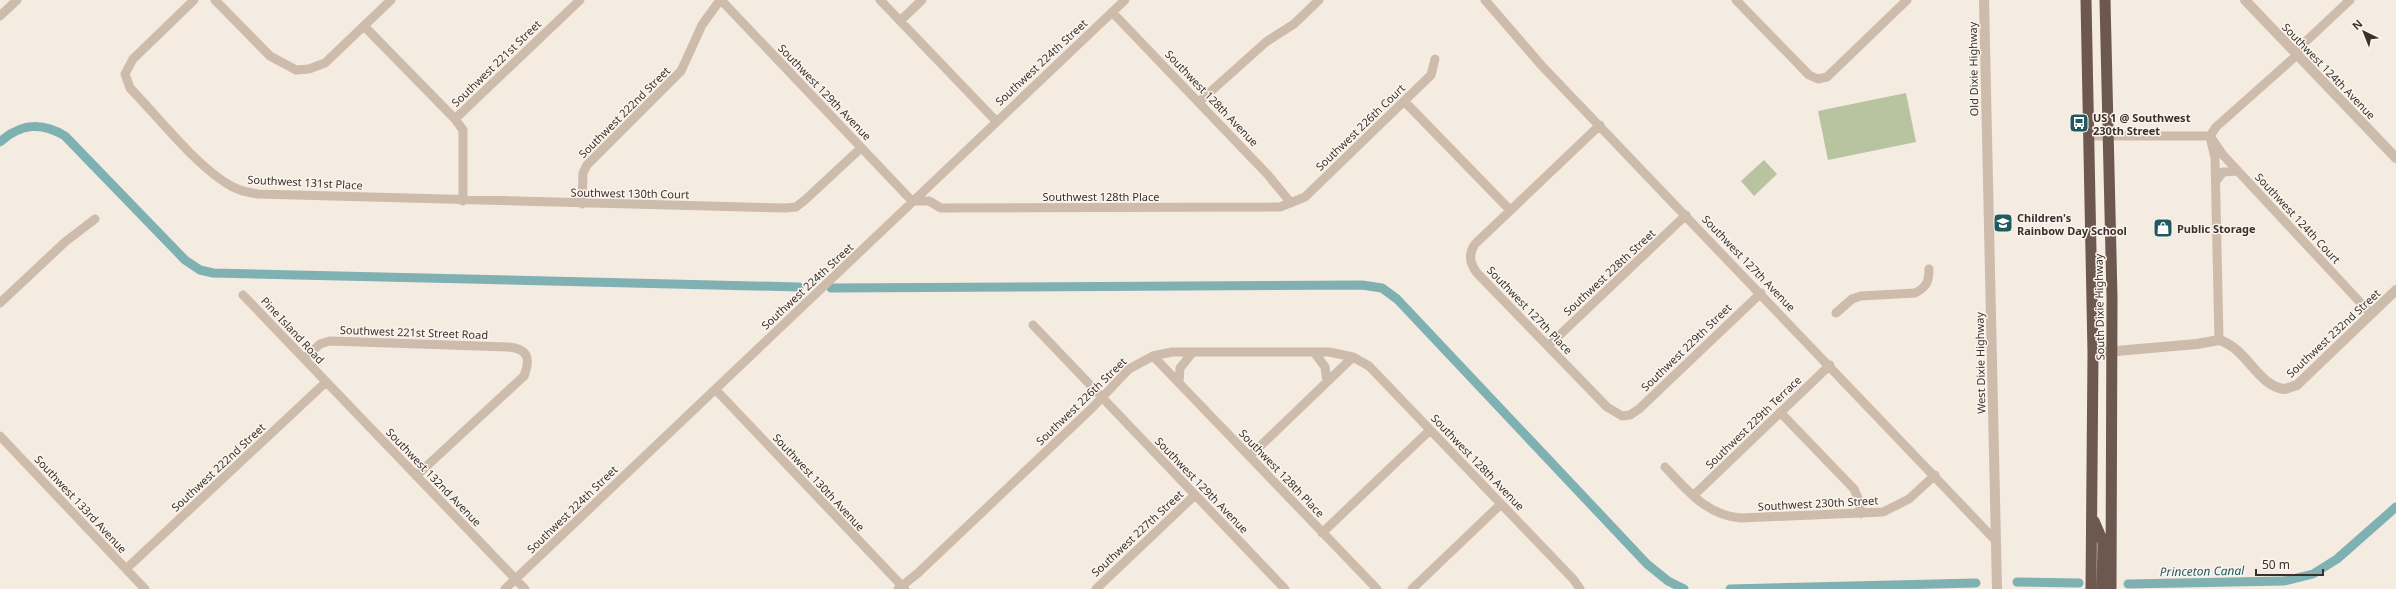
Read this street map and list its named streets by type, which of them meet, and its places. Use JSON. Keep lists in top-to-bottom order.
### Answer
{
  "streets": {
    "highway": ["South Dixie Highway"],
    "street": [
      "Southwest 224th Street",
      "Southwest 221st Street",
      "Old Dixie Highway",
      "Southwest 124th Avenue",
      "Southwest 129th Avenue",
      "Southwest 128th Avenue",
      "Southwest 222nd Street",
      "Southwest 226th Court",
      "Southwest 131st Place",
      "Southwest 130th Court",
      "Southwest 128th Place",
      "Southwest 124th Court",
      "Southwest 127th Avenue",
      "Southwest 228th Street",
      "Southwest 127th Place",
      "Pine Island Road",
      "Southwest 221st Street Road",
      "Southwest 232nd Street",
      "Southwest 229th Street",
      "West Dixie Highway",
      "Southwest 226th Street",
      "Southwest 229th Terrace",
      "Southwest 132nd Avenue",
      "Southwest 130th Avenue",
      "Southwest 230th Street",
      "Southwest 133rd Avenue",
      "Southwest 227th Street"
    ]
  },
  "crossings": [
    ["Southwest 224th Street", "Southwest 129th Avenue"],
    ["Southwest 224th Street", "Southwest 128th Avenue"],
    ["Southwest 224th Street", "Southwest 128th Place"],
    ["Southwest 224th Street", "Southwest 132nd Avenue"],
    ["Southwest 224th Street", "Southwest 130th Avenue"],
    ["Southwest 221st Street", "Southwest 131st Place"],
    ["Southwest 221st Street", "Southwest 130th Court"],
    ["Old Dixie Highway", "West Dixie Highway"],
    ["Southwest 129th Avenue", "Southwest 222nd Street"],
    ["Southwest 129th Avenue", "Southwest 130th Court"],
    ["Southwest 129th Avenue", "Southwest 128th Place"],
    ["Southwest 129th Avenue", "Southwest 226th Street"],
    ["Southwest 129th Avenue", "Southwest 227th Street"],
    ["Southwest 128th Avenue", "Southwest 226th Court"],
    ["Southwest 128th Avenue", "Southwest 128th Place"],
    ["Southwest 128th Avenue", "Southwest 226th Street"],
    ["Southwest 222nd Street", "Southwest 130th Court"],
    ["Southwest 222nd Street", "Pine Island Road"],
    ["Southwest 222nd Street", "Southwest 132nd Avenue"],
    ["Southwest 222nd Street", "Southwest 133rd Avenue"],
    ["Southwest 226th Court", "Southwest 128th Place"],
    ["Southwest 131st Place", "Southwest 130th Court"],
    ["Southwest 128th Place", "Southwest 226th Street"],
    ["Southwest 124th Court", "Southwest 232nd Street"],
    ["Southwest 127th Avenue", "Southwest 228th Street"],
    ["Southwest 127th Avenue", "Southwest 229th Street"],
    ["Southwest 127th Avenue", "West Dixie Highway"],
    ["Southwest 127th Avenue", "Southwest 229th Terrace"],
    ["Southwest 127th Avenue", "Southwest 230th Street"],
    ["Southwest 228th Street", "Southwest 127th Place"],
    ["Southwest 127th Place", "Southwest 229th Street"],
    ["Pine Island Road", "Southwest 221st Street Road"],
    ["Pine Island Road", "Southwest 132nd Avenue"],
    ["Southwest 221st Street Road", "Southwest 132nd Avenue"],
    ["Southwest 226th Street", "Southwest 130th Avenue"],
    ["Southwest 229th Terrace", "Southwest 230th Street"]
  ],
  "water": ["Princeton Canal"],
  "places": {
    "bus stop": ["US 1 @ Southwest 230th Street"],
    "school or university": ["Children's Rainbow Day School"],
    "shop": ["Public Storage"]
  },
  "scale_bar": "50 m",
  "north": "top left"
}
